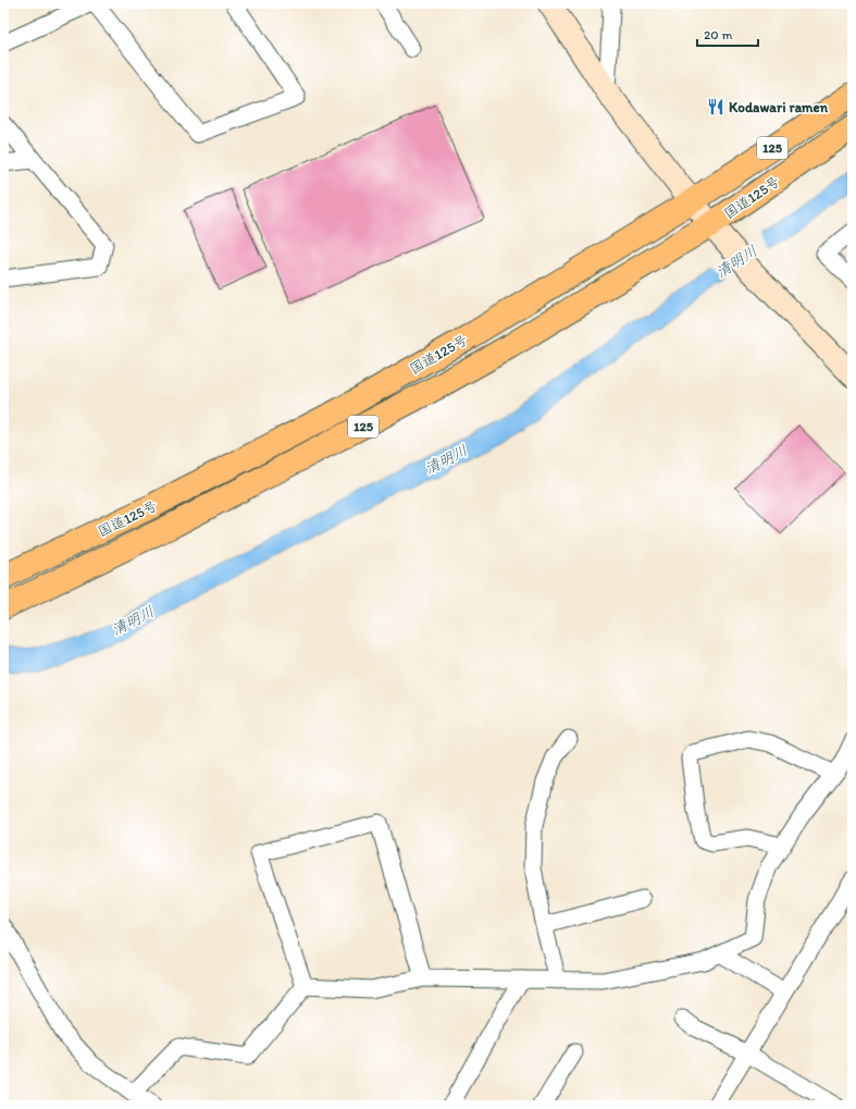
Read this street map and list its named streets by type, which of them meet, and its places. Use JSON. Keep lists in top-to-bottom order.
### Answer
{
  "streets": {
    "highway": ["125", "国道125号"]
  },
  "water": ["清明川"],
  "places": {
    "restaurant": ["Kodawari ramen"]
  },
  "scale_bar": "20 m"
}
